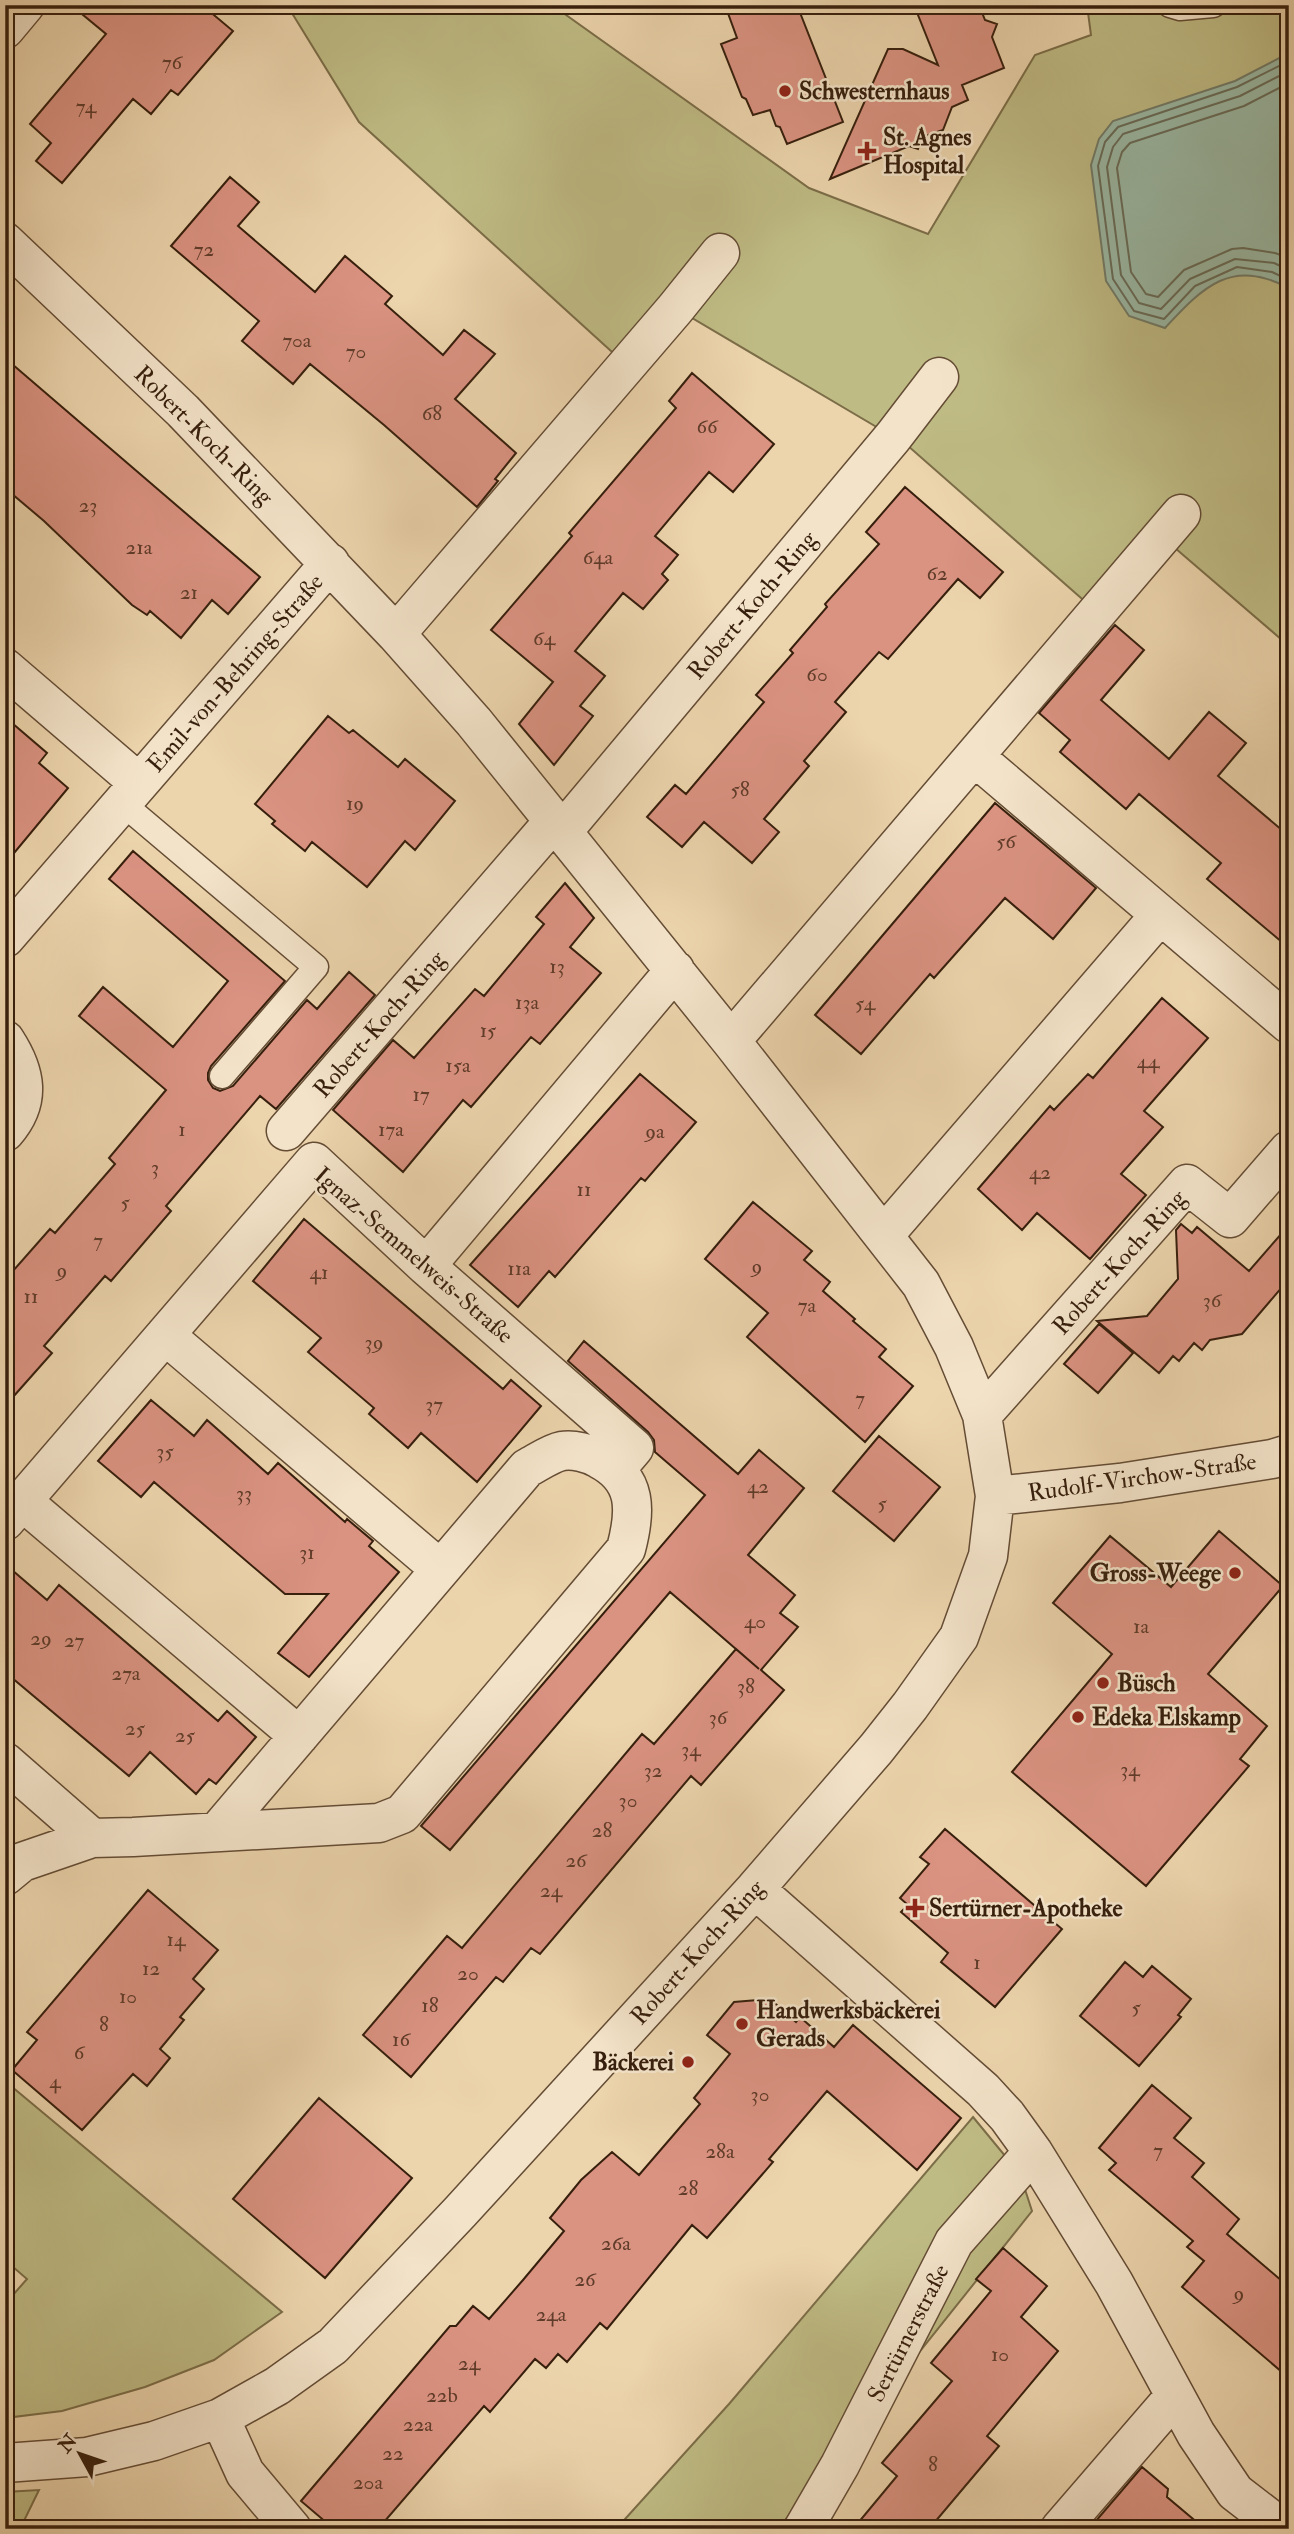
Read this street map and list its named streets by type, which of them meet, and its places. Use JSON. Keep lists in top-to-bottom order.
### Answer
{
  "streets": {
    "street": [
      "Robert-Koch-Ring",
      "Emil-von-Behring-Straße",
      "Ignaz-Semmelweis-Straße",
      "Rudolf-Virchow-Straße",
      "Sertürnerstraße"
    ]
  },
  "crossings": [
    ["Robert-Koch-Ring", "Emil-von-Behring-Straße"],
    ["Robert-Koch-Ring", "Rudolf-Virchow-Straße"]
  ],
  "places": {
    "other": [
      "Schwesternhaus",
      "Gross-Weege",
      "Büsch",
      "Edeka Elskamp",
      "Handwerksbäckerei Gerads",
      "Bäckerei"
    ],
    "health": ["St. Agnes Hospital", "Sertürner-Apotheke"]
  },
  "house_numbers": [
    "76",
    "74",
    "72",
    "70a",
    "70",
    "68",
    "66",
    "23",
    "21a",
    "64a",
    "62",
    "21",
    "64",
    "60",
    "58",
    "19",
    "56",
    "13",
    "13a",
    "54",
    "15",
    "44",
    "15a",
    "17",
    "1",
    "17a",
    "9a",
    "3",
    "42",
    "11",
    "5",
    "7",
    "9",
    "11a",
    "9",
    "41",
    "11",
    "36",
    "7a",
    "39",
    "7",
    "37",
    "35",
    "42",
    "33",
    "5",
    "31",
    "40",
    "1a",
    "29",
    "27",
    "27a",
    "38",
    "36",
    "25",
    "25",
    "34",
    "34",
    "32",
    "30",
    "28",
    "26",
    "24",
    "14",
    "1",
    "12",
    "20",
    "10",
    "18",
    "5",
    "8",
    "16",
    "6",
    "4",
    "30",
    "7",
    "28a",
    "28",
    "26a",
    "26",
    "9",
    "24a",
    "10",
    "24",
    "22b",
    "22a",
    "22",
    "8",
    "20a"
  ],
  "north": "top left"
}
